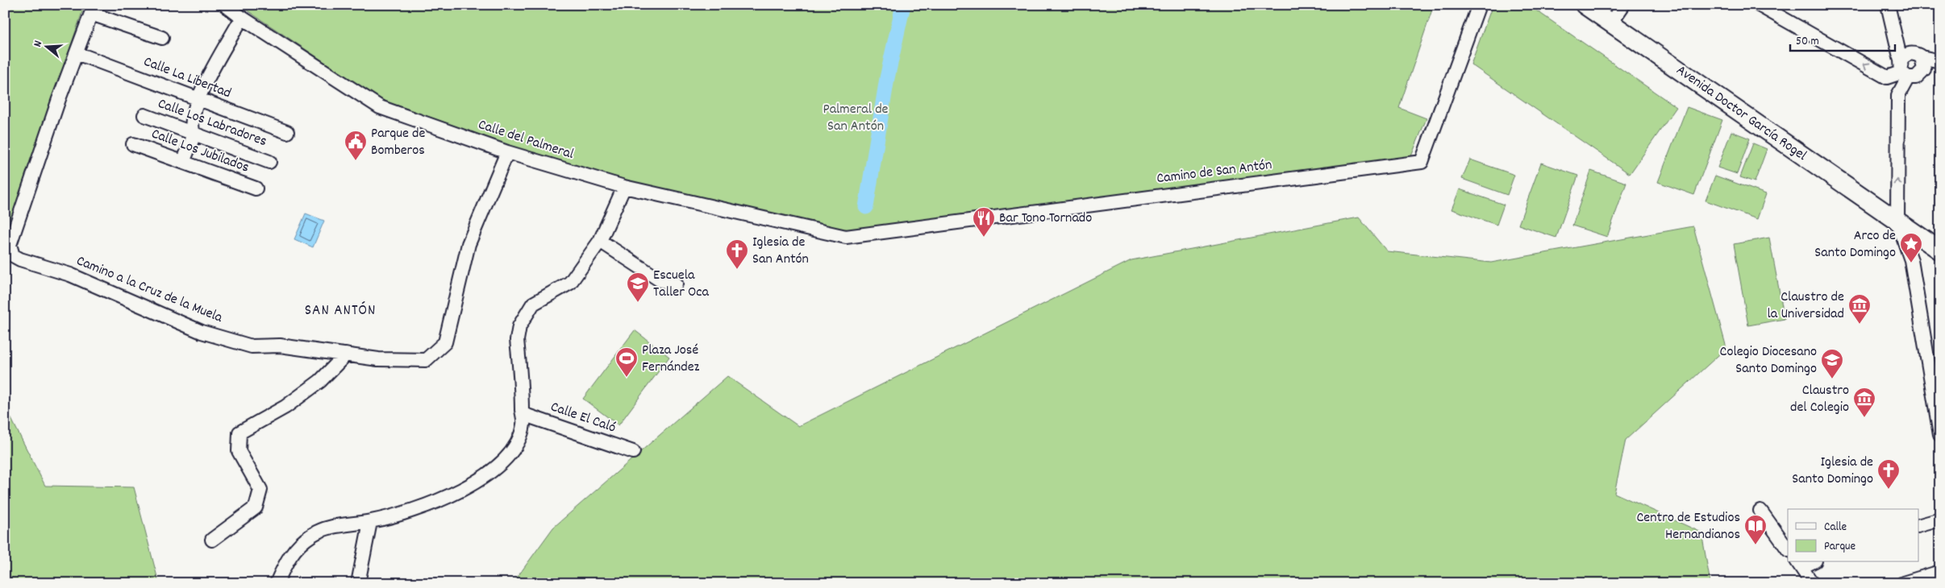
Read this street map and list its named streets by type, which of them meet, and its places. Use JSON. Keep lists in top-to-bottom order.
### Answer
{
  "streets": {
    "street": [
      "Calle La Libertad",
      "Avenida Doctor García Rogel",
      "Calle Los Labradores",
      "Calle del Palmeral",
      "Calle Los Jubilados",
      "Camino de San Antón",
      "Camino a la Cruz de la Muela",
      "Calle El Caló"
    ]
  },
  "crossings": [
    ["Calle La Libertad", "Camino a la Cruz de la Muela"],
    ["Calle del Palmeral", "Camino de San Antón"],
    ["Calle del Palmeral", "Camino a la Cruz de la Muela"]
  ],
  "districts": ["SAN ANTÓN"],
  "parks": ["Palmeral de San Antón"],
  "places": {
    "public building": ["Parque de Bomberos"],
    "restaurant": ["Bar Tono Tornado"],
    "place": ["Arco de Santo Domingo"],
    "church": ["Iglesia de San Antón", "Iglesia de Santo Domingo"],
    "school or university": ["Escuela Taller Oca", "Colegio Diocesano Santo Domingo"],
    "museum": ["Claustro de la Universidad", "Claustro del Colegio"],
    "sports": ["Plaza José Fernández"],
    "library": ["Centro de Estudios Hernandianos"]
  },
  "legend": ["Calle", "Parque"],
  "scale_bar": "50 m",
  "north": "left"
}
